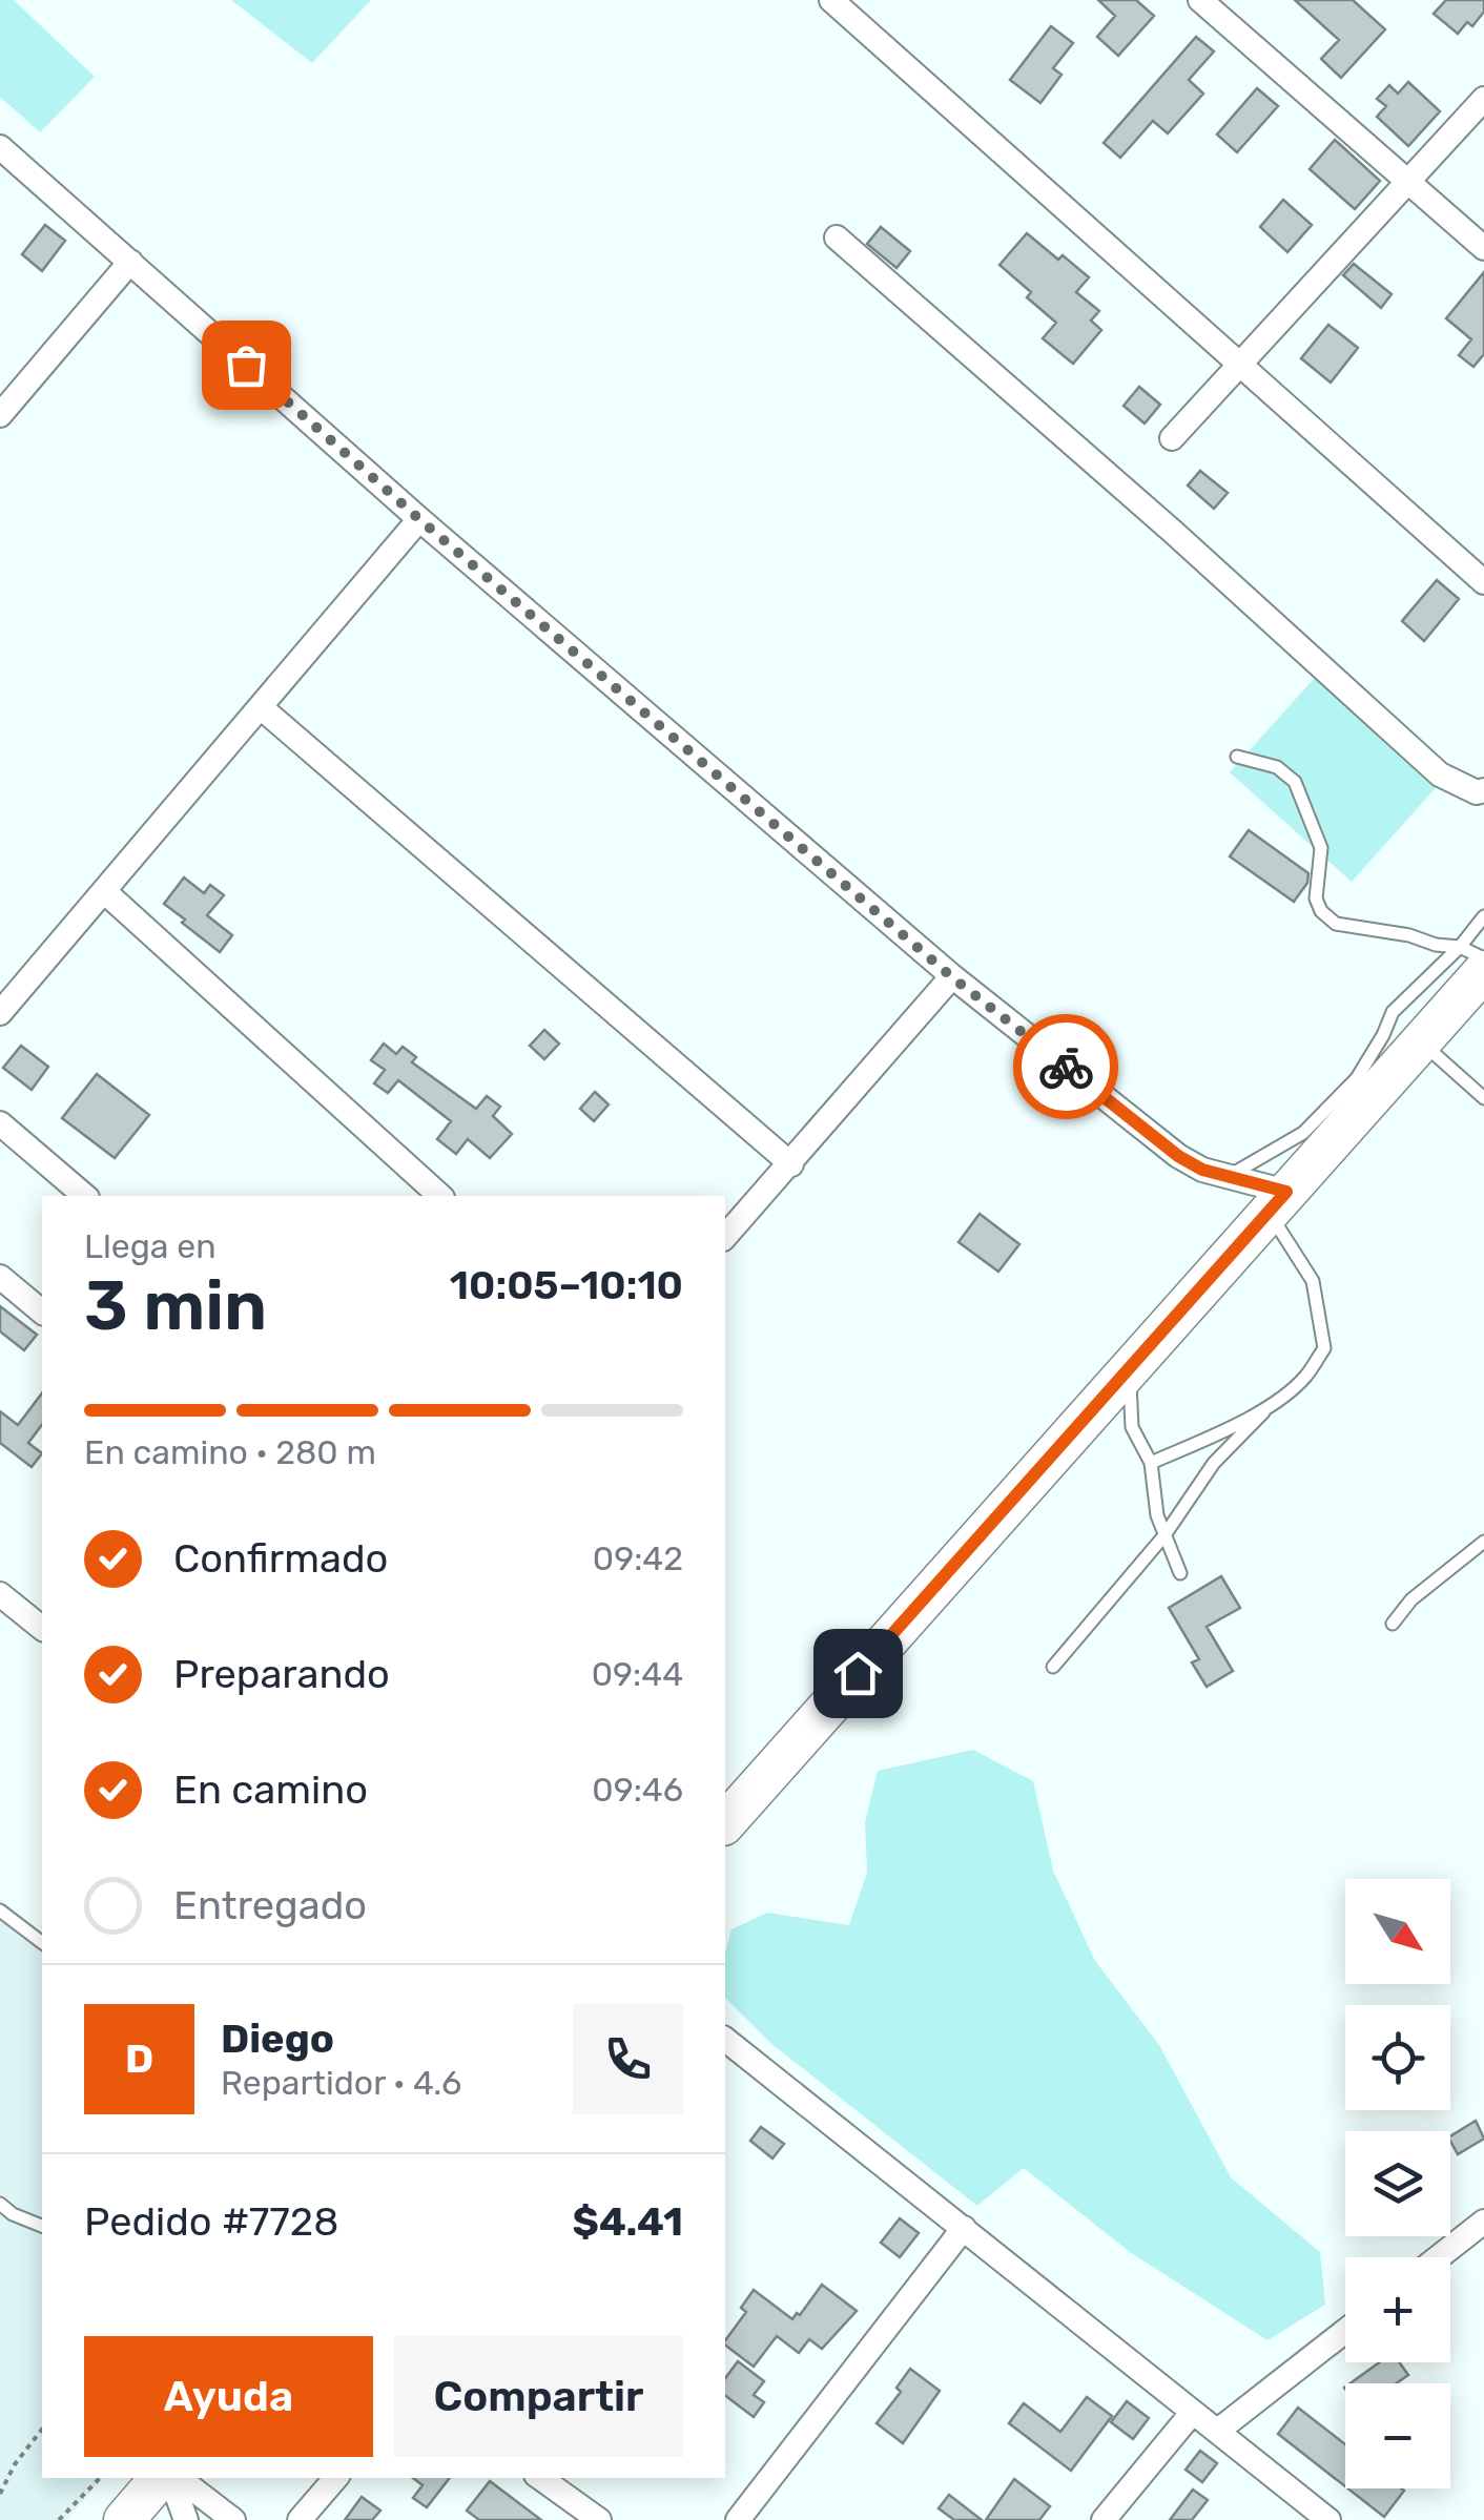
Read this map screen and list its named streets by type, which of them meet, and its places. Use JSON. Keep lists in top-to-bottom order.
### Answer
{
  "north": "bottom right",
  "page": {
    "heading": ["3 min", "Llega en", "10:05–10:10"],
    "panel": [
      "Diego",
      "Repartidor · 4.6",
      "Pedido #7728",
      "$4.41"
    ],
    "bar": "En camino · 280 m",
    "list": [
      ["Confirmado", "09:42"],
      ["Preparando", "09:44"],
      ["En camino", "09:46"],
      "Entregado"
    ],
    "map_buttons": ["+", "−"],
    "round": "D",
    "buttons": ["Ayuda", "Compartir"]
  }
}
